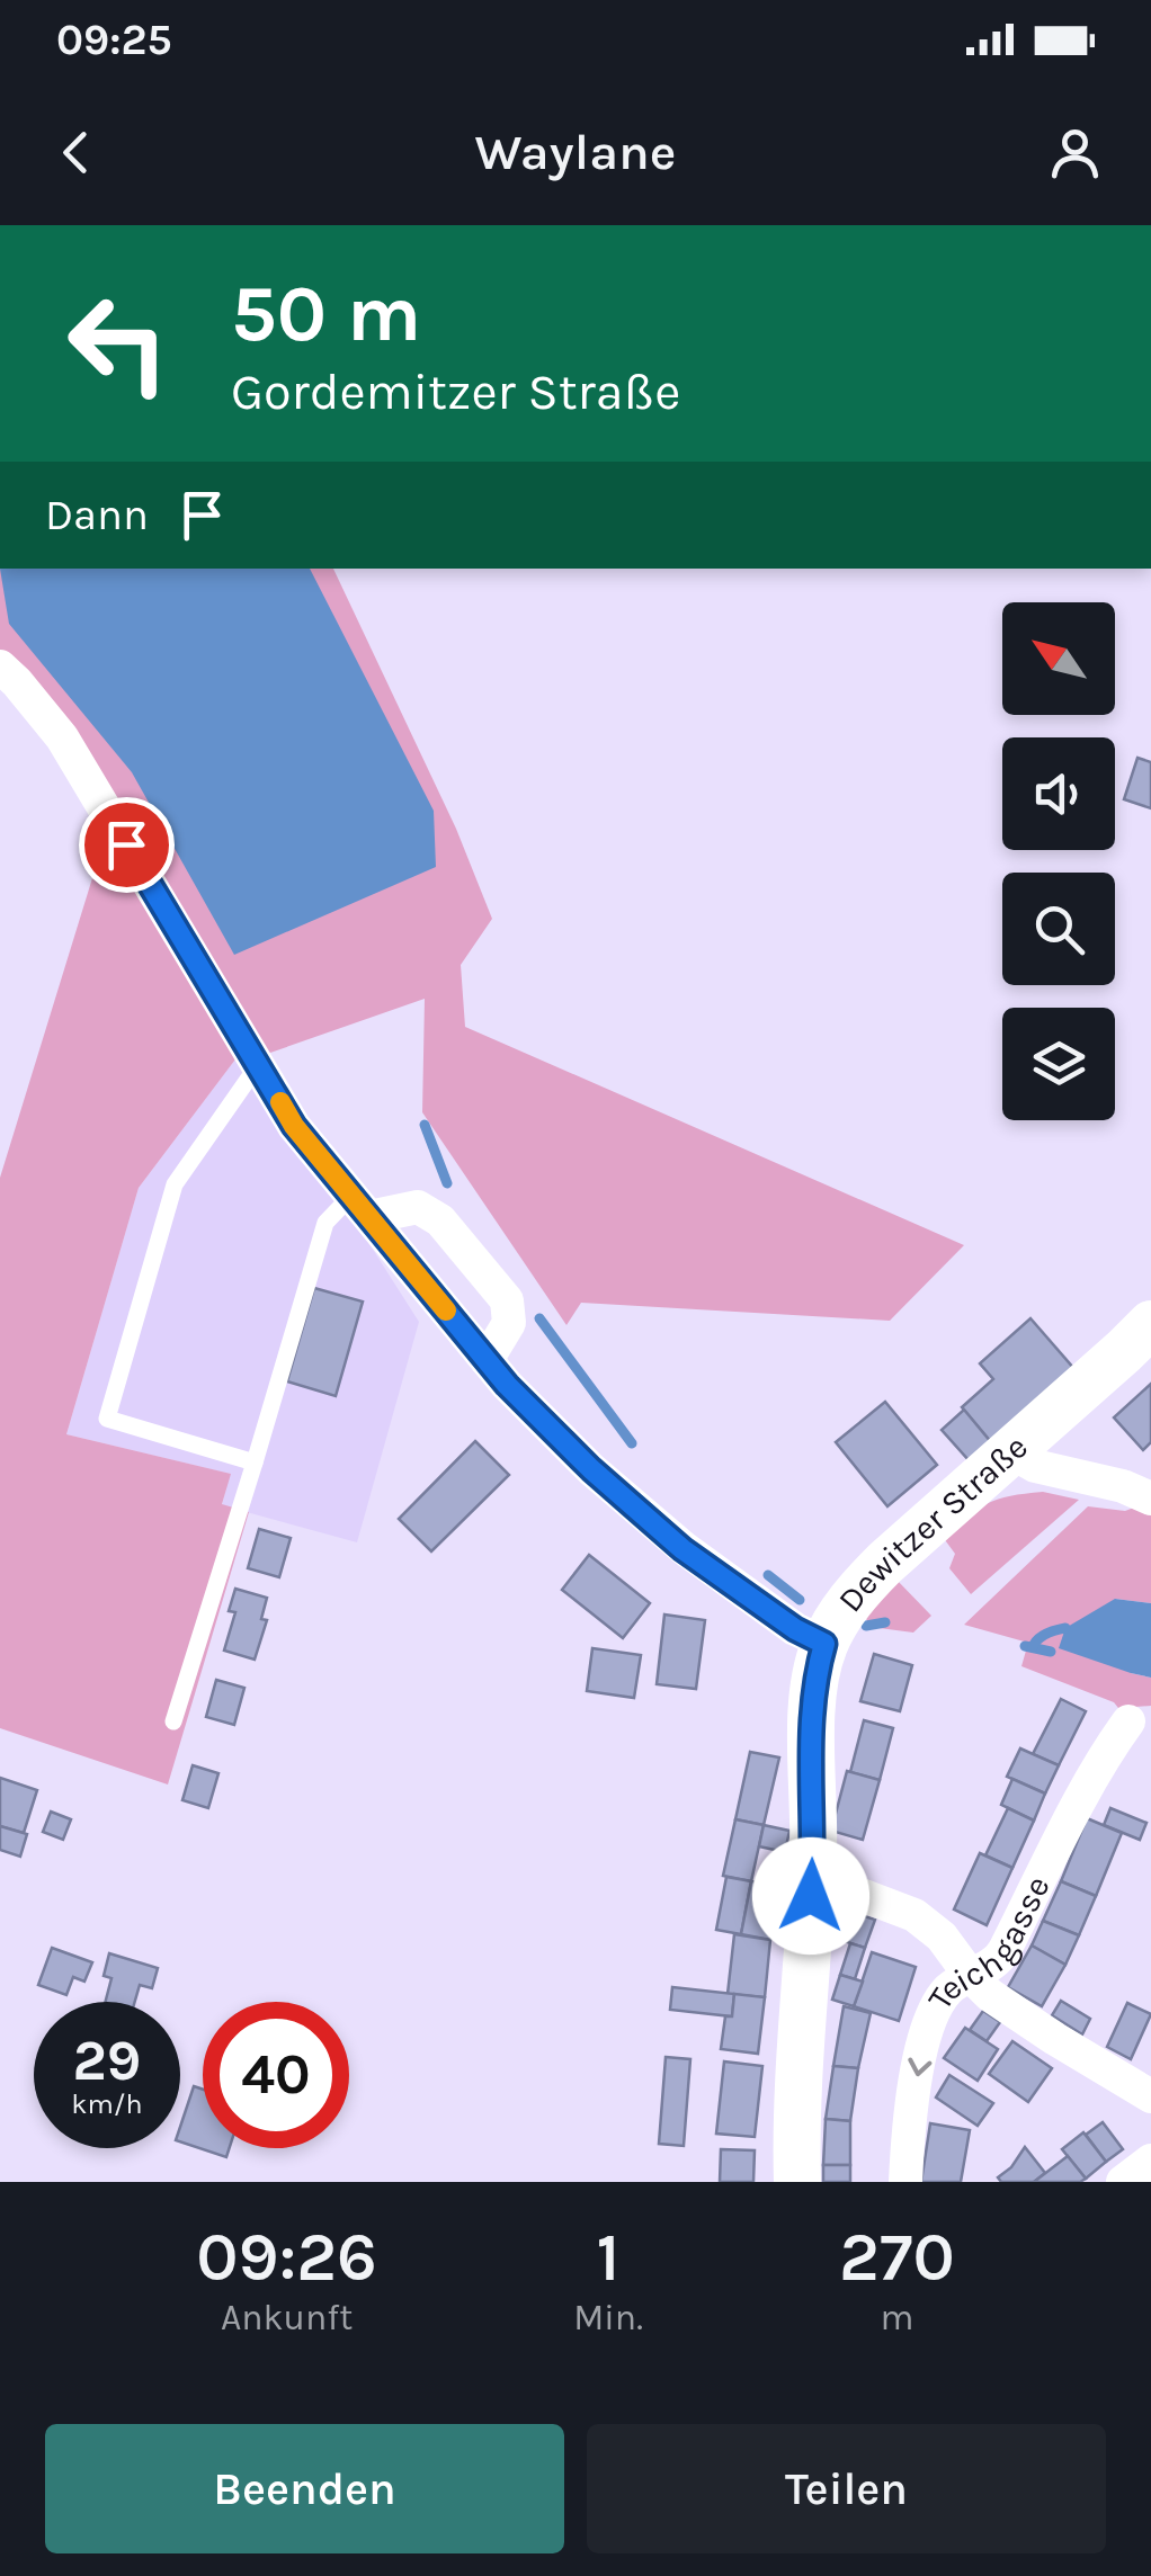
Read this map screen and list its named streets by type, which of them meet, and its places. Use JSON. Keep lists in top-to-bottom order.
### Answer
{
  "streets": {
    "street": ["Dewitzer Straße", "Teichgasse"]
  },
  "one_way": ["Teichgasse"],
  "north": "top left",
  "page": {
    "status": "09:25",
    "header": "Waylane",
    "turn": ["50 m", "Gordemitzer Straße"],
    "then": "Dann",
    "speed": "29 km/h",
    "limit": "40",
    "eta": [
      "09:26",
      "Ankunft",
      "1",
      "Min.",
      "270",
      "m"
    ],
    "buttons": ["Beenden", "Teilen"]
  }
}
